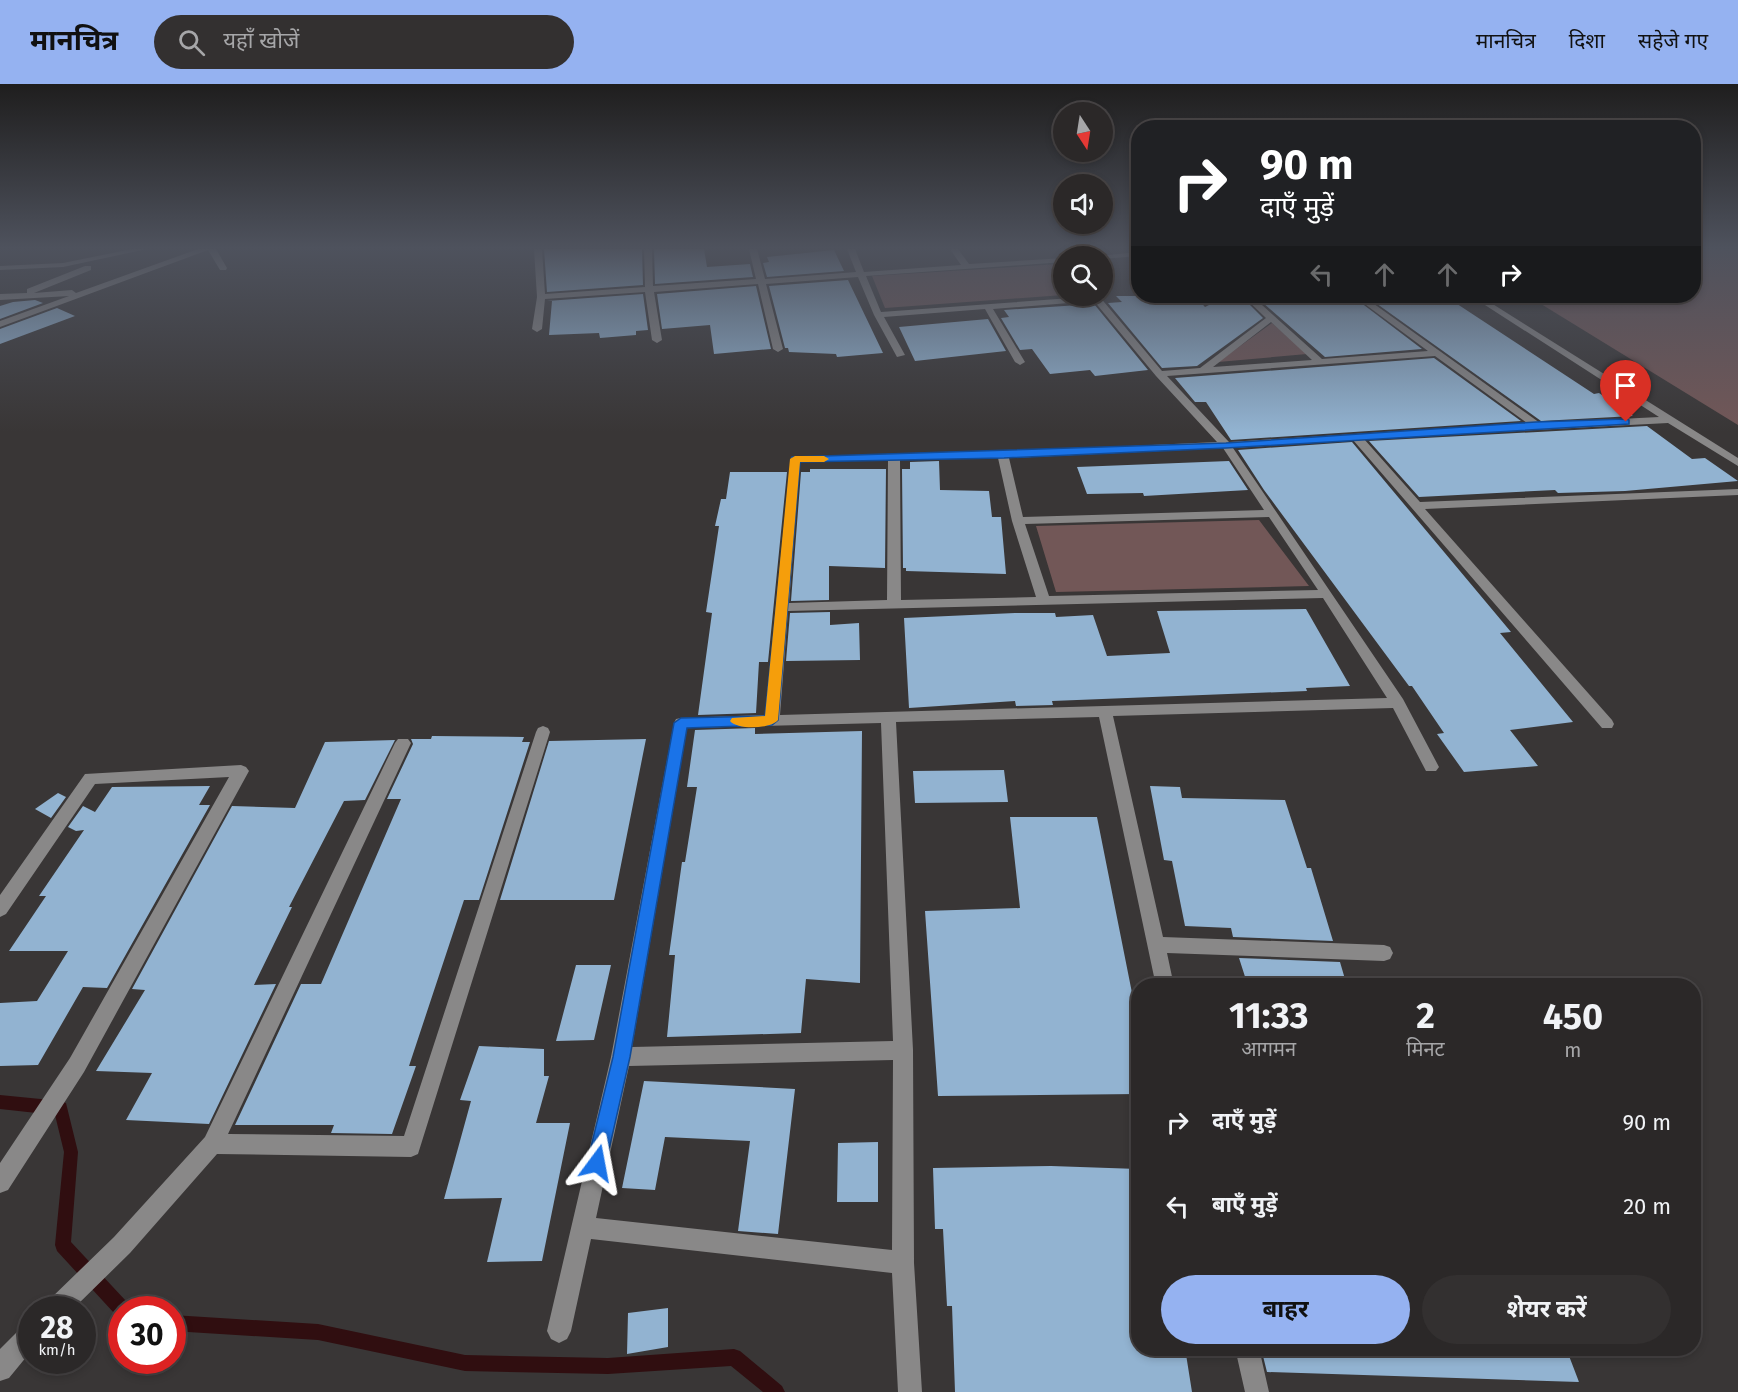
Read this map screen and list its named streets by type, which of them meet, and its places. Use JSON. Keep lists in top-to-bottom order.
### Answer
{
  "north": "bottom",
  "page": {
    "header": "मानचित्र",
    "search": "यहाँ खोजें",
    "nav": ["मानचित्र", "दिशा", "सहेजे गए"],
    "turn": ["90 m", "दाएँ मुड़ें"],
    "eta": [
      "11:33",
      "आगमन",
      "2",
      "मिनट",
      "450",
      "m"
    ],
    "list": [
      {
        "name": "दाएँ मुड़ें",
        "value": "90 m"
      },
      {
        "name": "बाएँ मुड़ें",
        "value": "20 m"
      }
    ],
    "buttons": ["बाहर", "शेयर करें"],
    "speed": "28 km/h",
    "limit": "30"
  }
}
